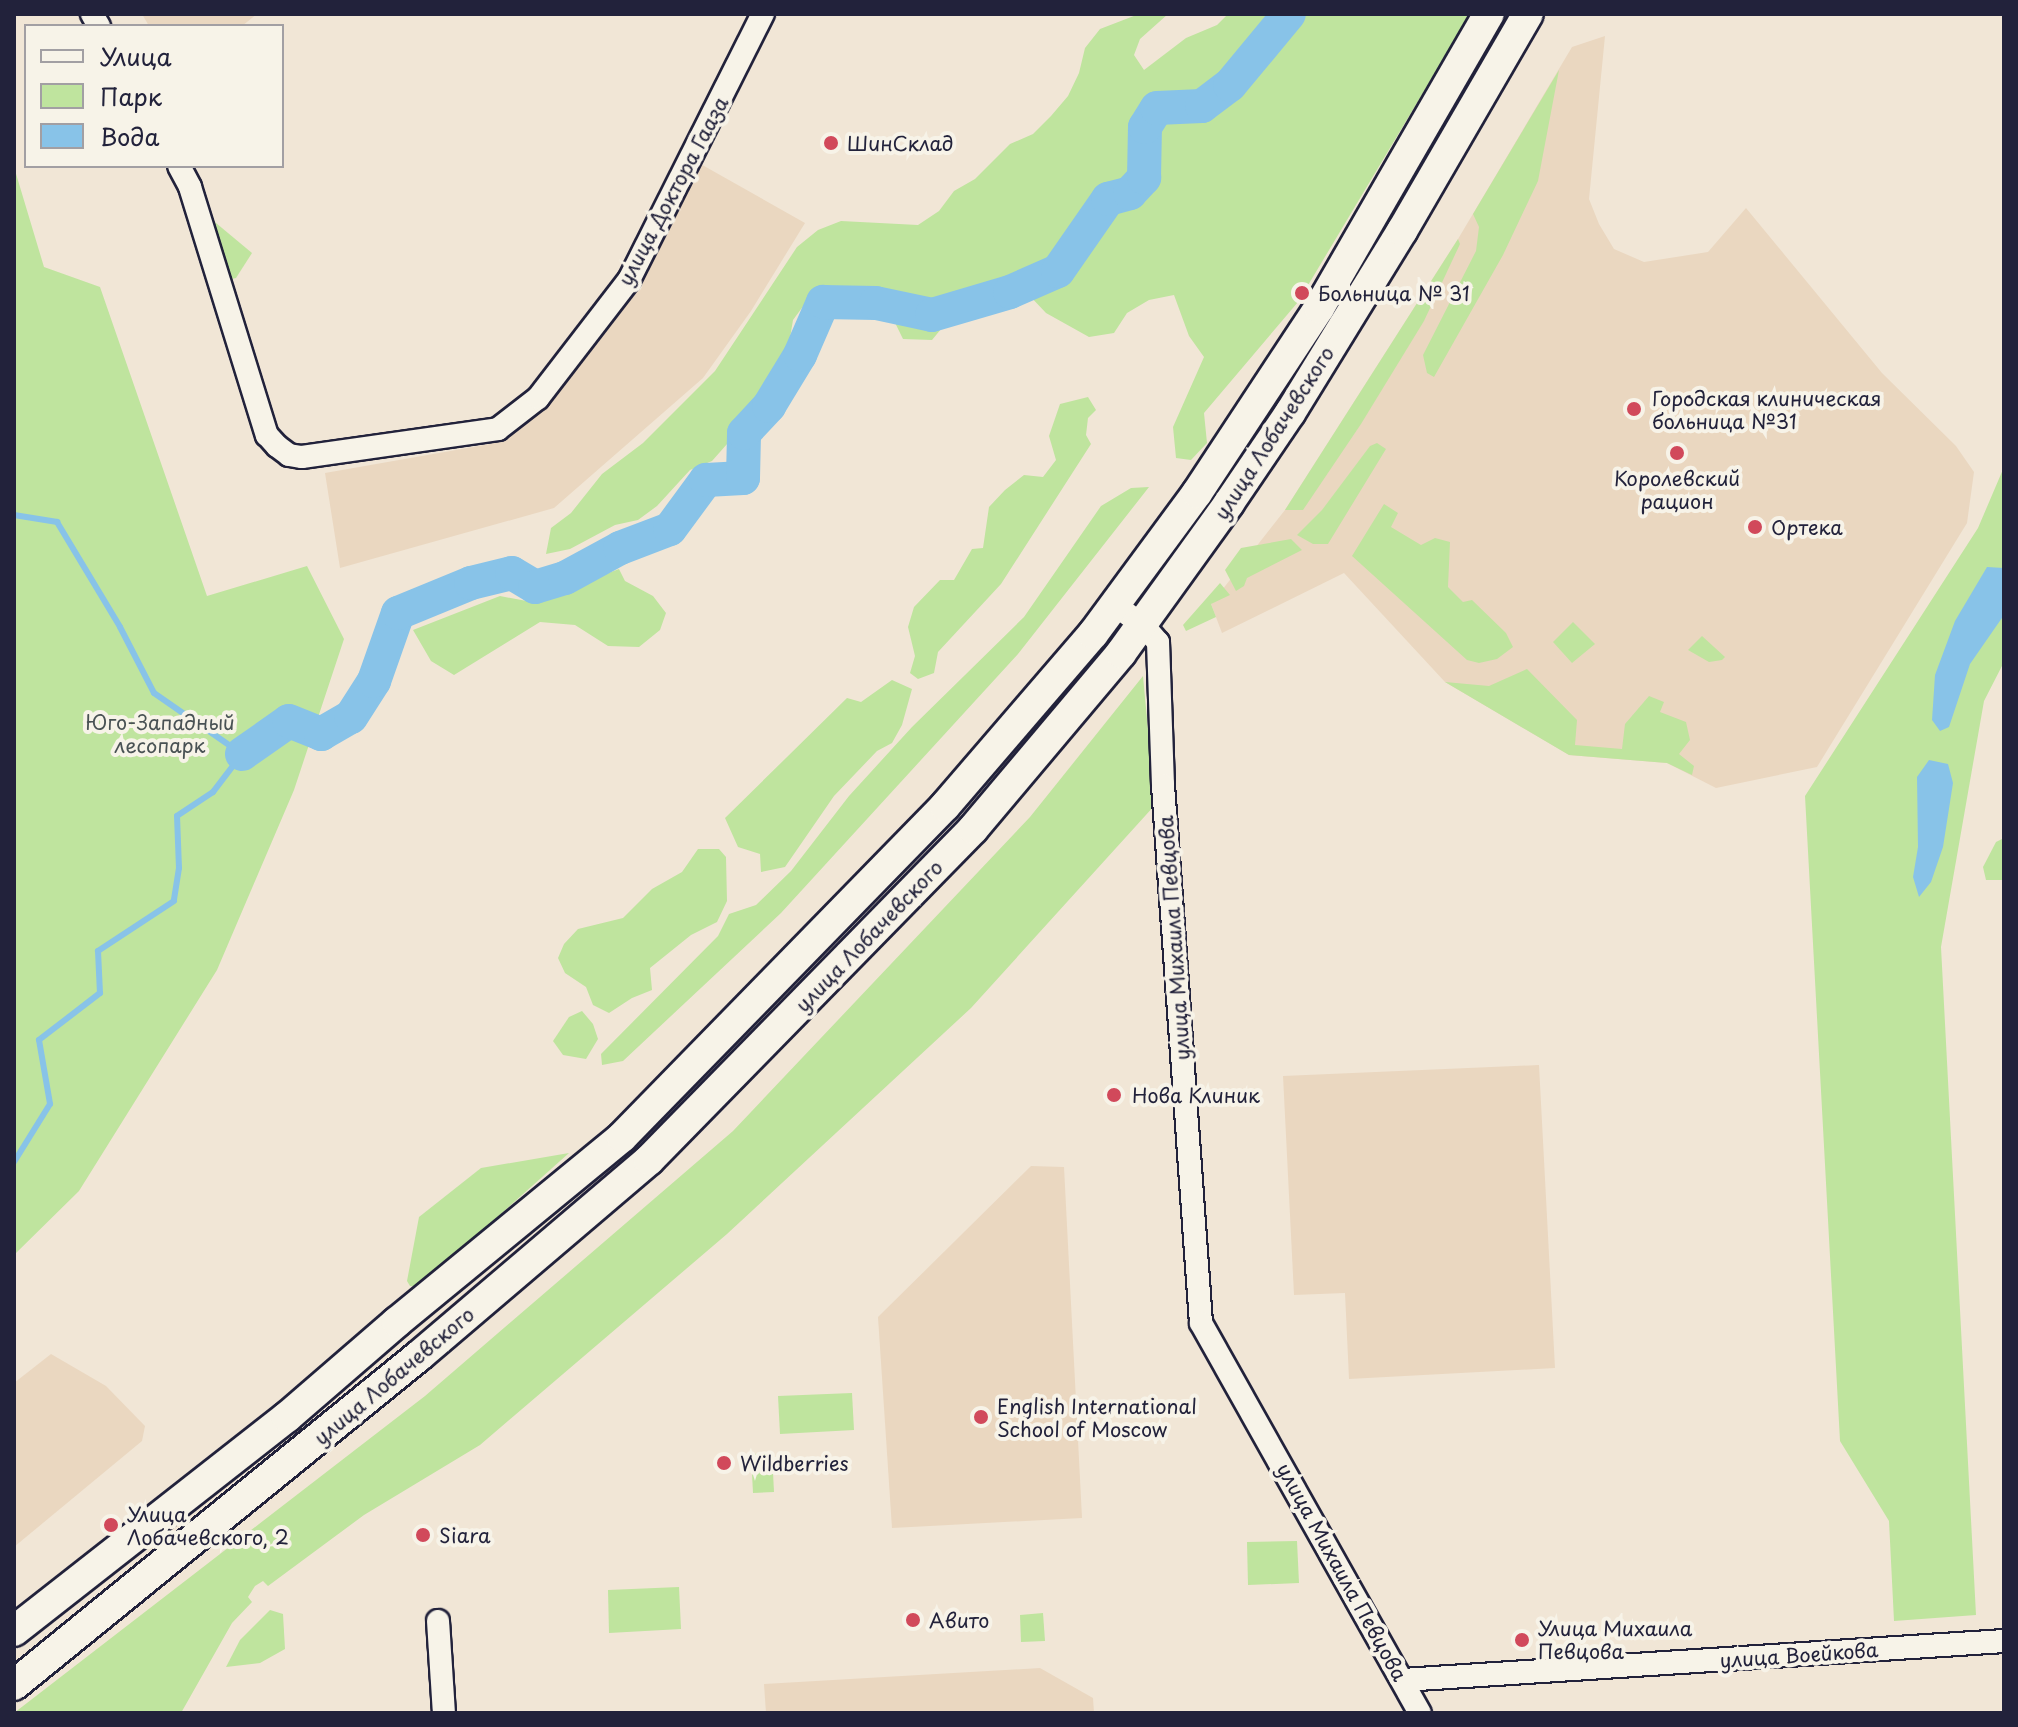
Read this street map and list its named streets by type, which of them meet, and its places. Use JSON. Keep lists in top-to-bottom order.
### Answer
{
  "streets": {
    "main road": ["улица Лобачевского"],
    "street": ["улица Доктора Гааза", "улица Михаила Певцова", "улица Воейкова"]
  },
  "crossings": [
    ["улица Лобачевского", "улица Михаила Певцова"],
    ["улица Михаила Певцова", "улица Воейкова"]
  ],
  "parks": ["Юго-Западный лесопарк"],
  "places": [
    "ШинСклад",
    "Больница № 31",
    "Городская клиническая больница №31",
    "Королевский рацион",
    "Ортека",
    "Нова Клиник",
    "English International School of Moscow",
    "Wildberries",
    "Улица Лобачевского, 2",
    "Siara",
    "Авито",
    "Улица Михаила Певцова"
  ],
  "legend": ["Улица", "Парк", "Вода"]
}
